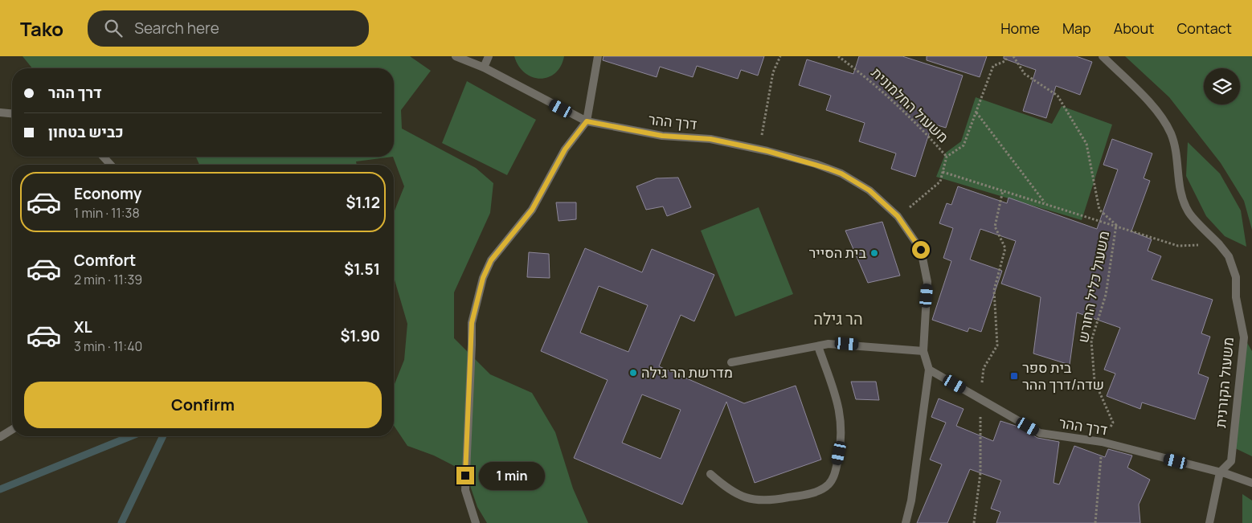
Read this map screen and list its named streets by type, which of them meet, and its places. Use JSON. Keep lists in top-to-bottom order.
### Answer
{
  "streets": {
    "street": ["דרך ההר", "משעול הקורנית"],
    "path": ["משעול החלמונית", "משעול כליל החורש"]
  },
  "crossings": [
    ["דרך ההר", "משעול כליל החורש"],
    ["דרך ההר", "משעול הקורנית"]
  ],
  "districts": ["הר גילה"],
  "places": {
    "other": ["בית הסייר", "מדרשת הר גילה"],
    "transit": ["בית ספר שדה/דרך ההר"]
  },
  "page": {
    "header": "Tako",
    "search": "Search here",
    "nav": [
      "Home",
      "Map",
      "About",
      "Contact"
    ],
    "banner": ["דרך ההר", "כביש בטחון"],
    "list": [
      {
        "name": "Economy",
        "note": "1 min · 11:38",
        "value": "$1.12"
      },
      {
        "name": "Comfort",
        "note": "2 min · 11:39",
        "value": "$1.51"
      },
      {
        "name": "XL",
        "note": "3 min · 11:40",
        "value": "$1.90"
      }
    ],
    "buttons": "Confirm",
    "bubble": "1 min"
  }
}
